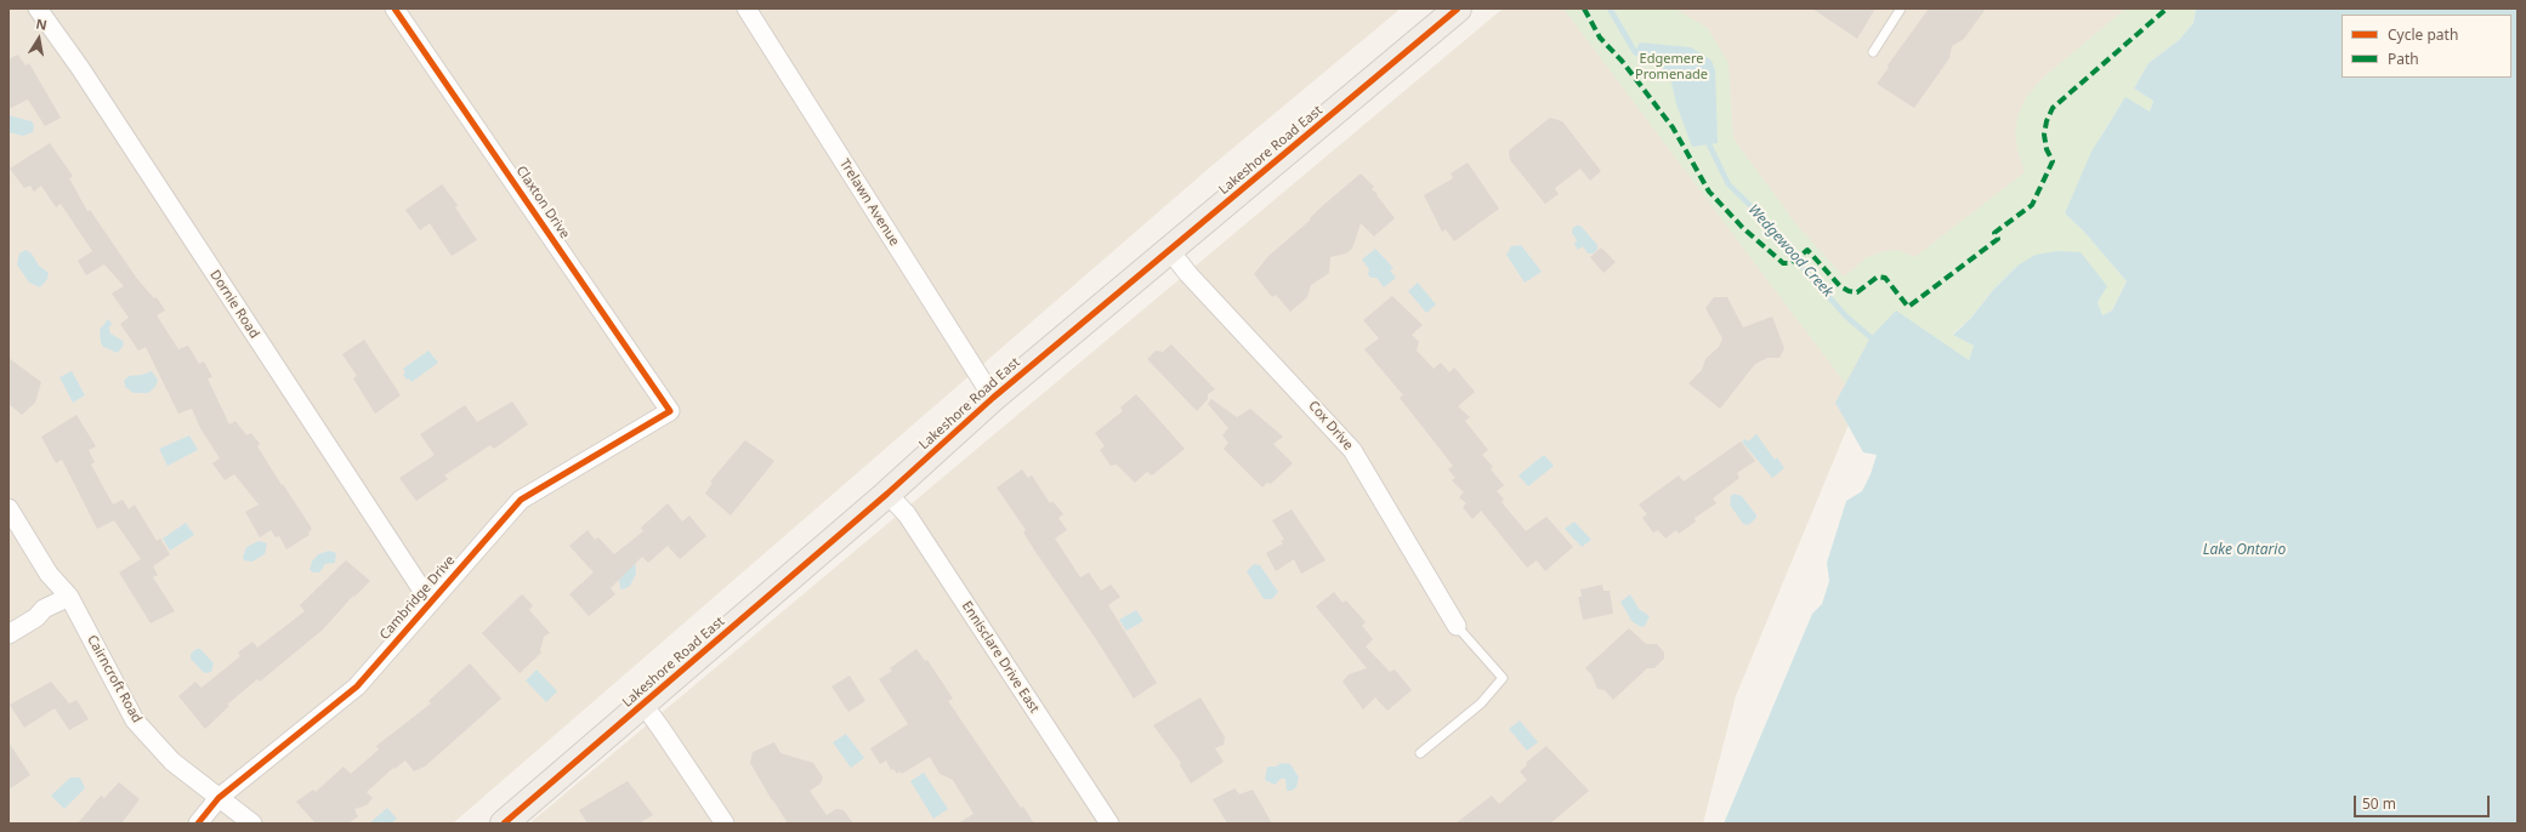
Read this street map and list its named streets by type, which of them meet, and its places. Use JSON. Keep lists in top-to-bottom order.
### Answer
{
  "streets": {
    "main road": ["Lakeshore Road East"],
    "street": [
      "Claxton Drive",
      "Trelawn Avenue",
      "Dornie Road",
      "Cox Drive",
      "Cambridge Drive",
      "Ennisclare Drive East",
      "Cairncroft Road"
    ]
  },
  "crossings": [
    ["Lakeshore Road East", "Trelawn Avenue"],
    ["Lakeshore Road East", "Cox Drive"],
    ["Lakeshore Road East", "Ennisclare Drive East"],
    ["Claxton Drive", "Cambridge Drive"],
    ["Dornie Road", "Cambridge Drive"],
    ["Cambridge Drive", "Cairncroft Road"]
  ],
  "water": ["Wedgewood Creek", "Lake Ontario"],
  "parks": ["Edgemere Promenade"],
  "legend": ["Cycle path", "Path"],
  "scale_bar": "50 m",
  "north": "top"
}
